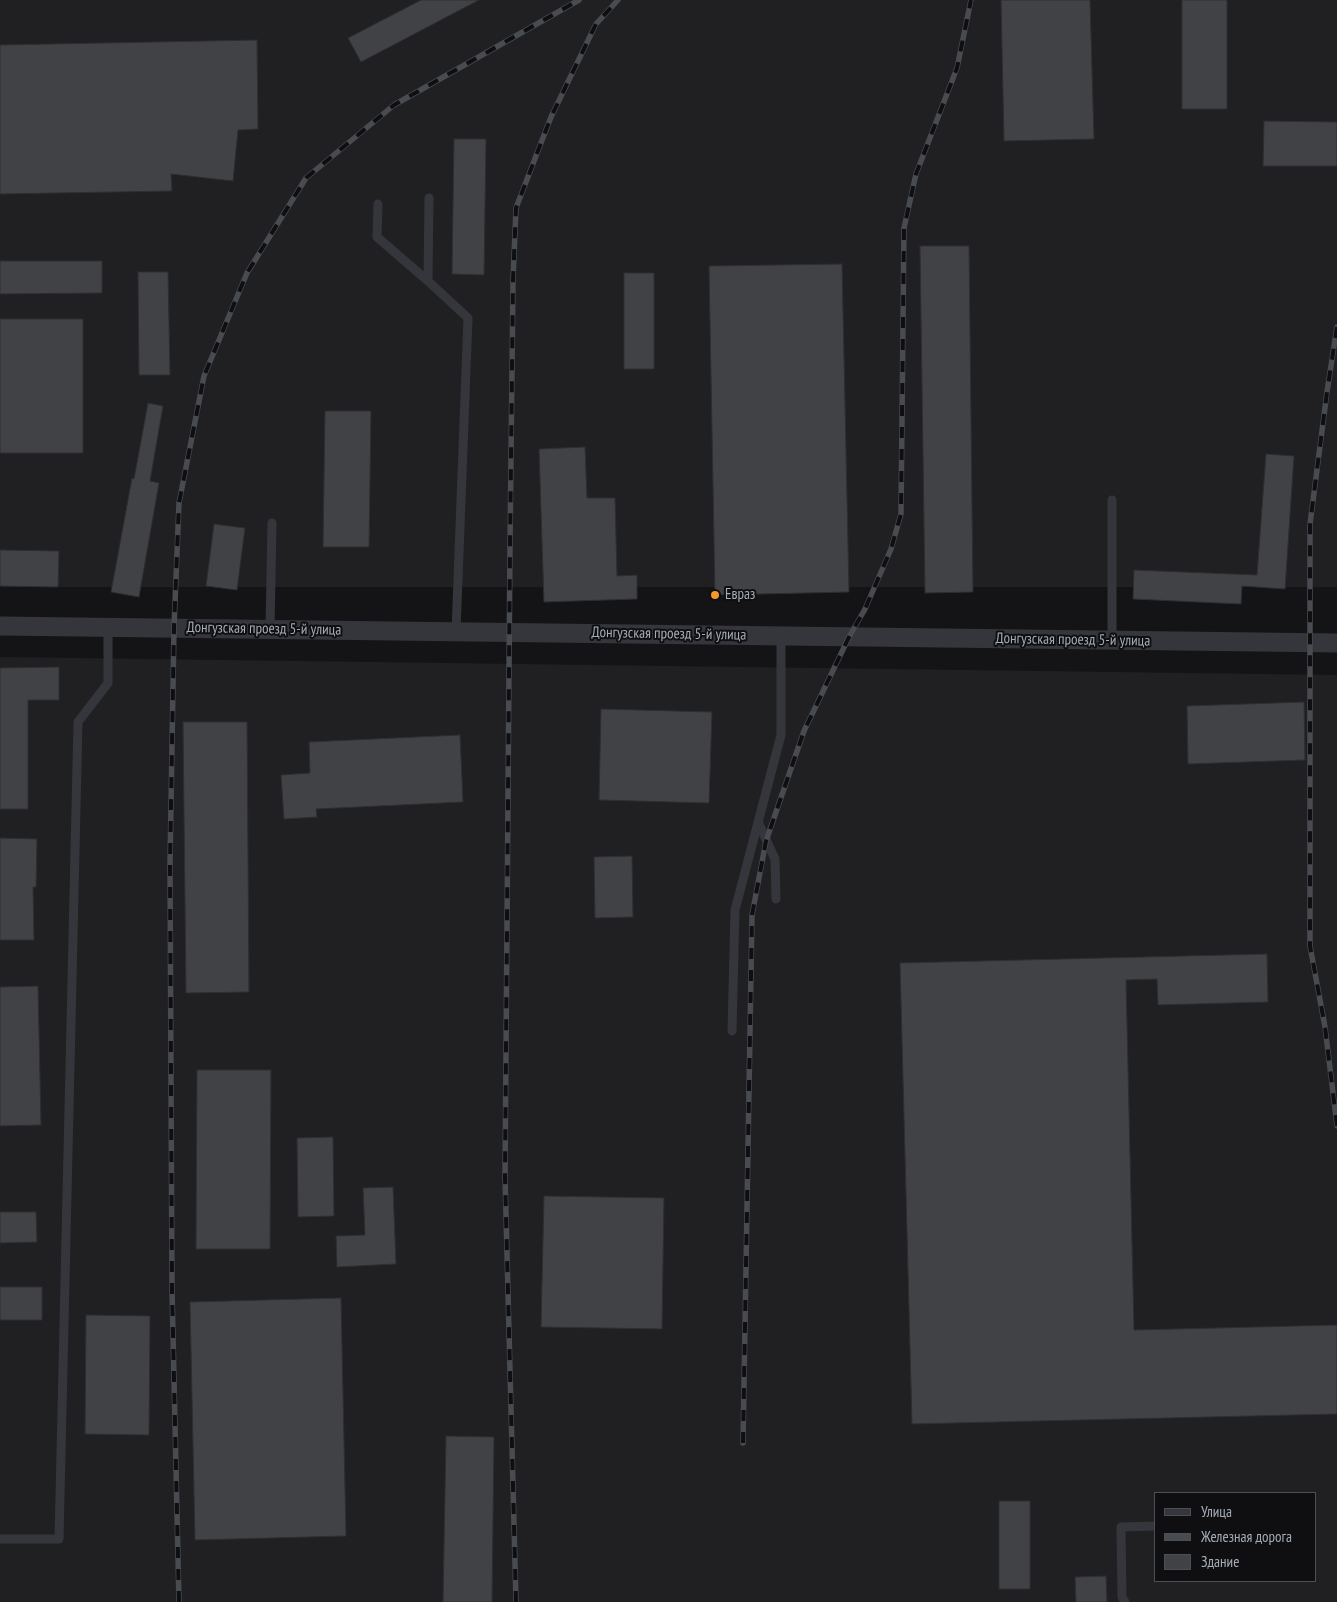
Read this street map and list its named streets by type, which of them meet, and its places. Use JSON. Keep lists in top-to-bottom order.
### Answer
{
  "streets": {
    "street": ["Донгузская проезд 5-й улица"]
  },
  "places": ["Евраз"],
  "legend": ["Улица", "Железная дорога", "Здание"]
}
